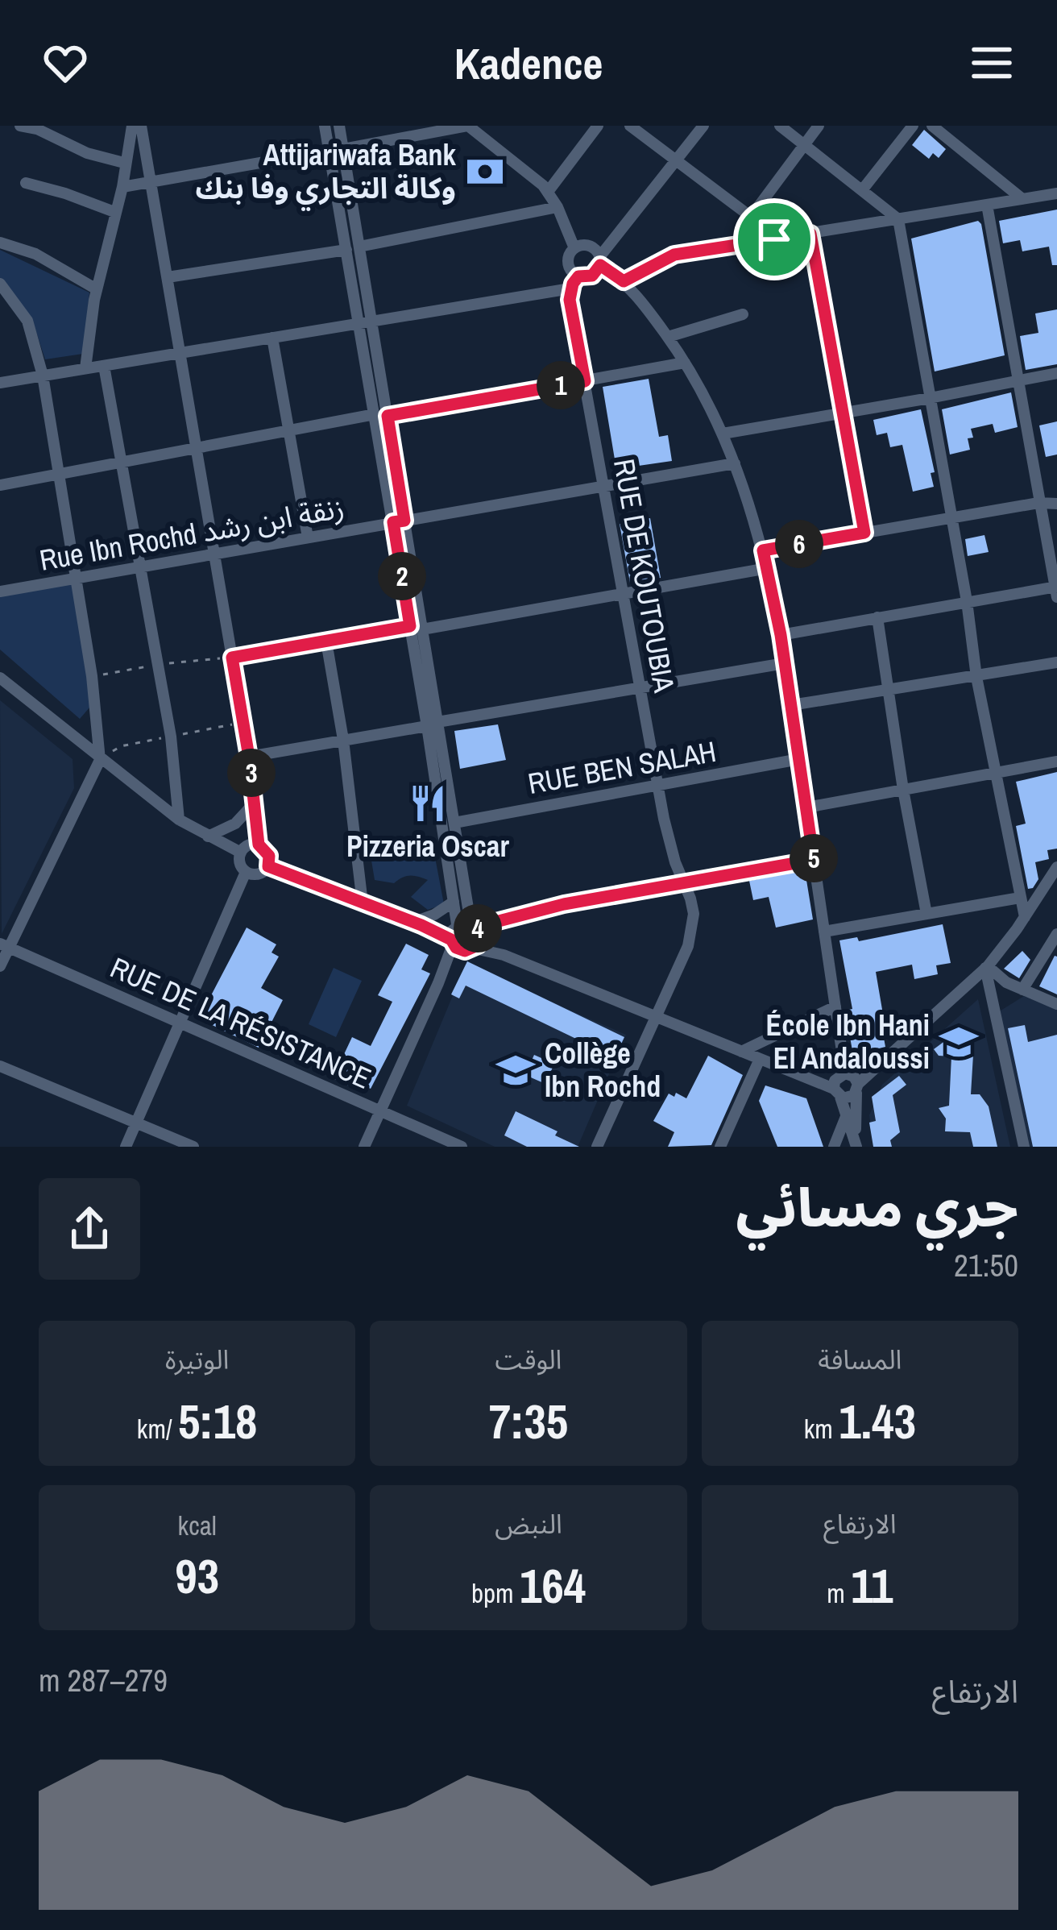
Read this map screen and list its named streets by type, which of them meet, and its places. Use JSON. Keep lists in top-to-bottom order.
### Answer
{
  "streets": {
    "street": [
      "Rue Ibn Rochd زنقة ابن رشد",
      "RUE DE KOUTOUBIA",
      "RUE BEN SALAH",
      "RUE DE LA RÉSISTANCE"
    ]
  },
  "crossings": [
    ["Rue Ibn Rochd زنقة ابن رشد", "RUE DE KOUTOUBIA"],
    ["RUE DE KOUTOUBIA", "RUE BEN SALAH"]
  ],
  "places": {
    "bank": ["Attijariwafa Bank وكالة التجاري وفا بنك"],
    "restaurant": ["Pizzeria Oscar"],
    "school or university": ["École Ibn Hani El Andaloussi", "Collège Ibn Rochd"]
  },
  "page": {
    "header": "Kadence",
    "pins": [
      "1",
      "6",
      "2",
      "3",
      "5",
      "4"
    ],
    "heading": ["جري مسائي", "21:50"],
    "stats": [
      ["المسافة", "1.43 km"],
      ["الوقت", "7:35"],
      ["الوتيرة", "5:18 /km"],
      ["الارتفاع", "11 m"],
      ["النبض", "164 bpm"],
      ["kcal", "93"]
    ],
    "chart": ["الارتفاع", "279–287 m"]
  }
}
